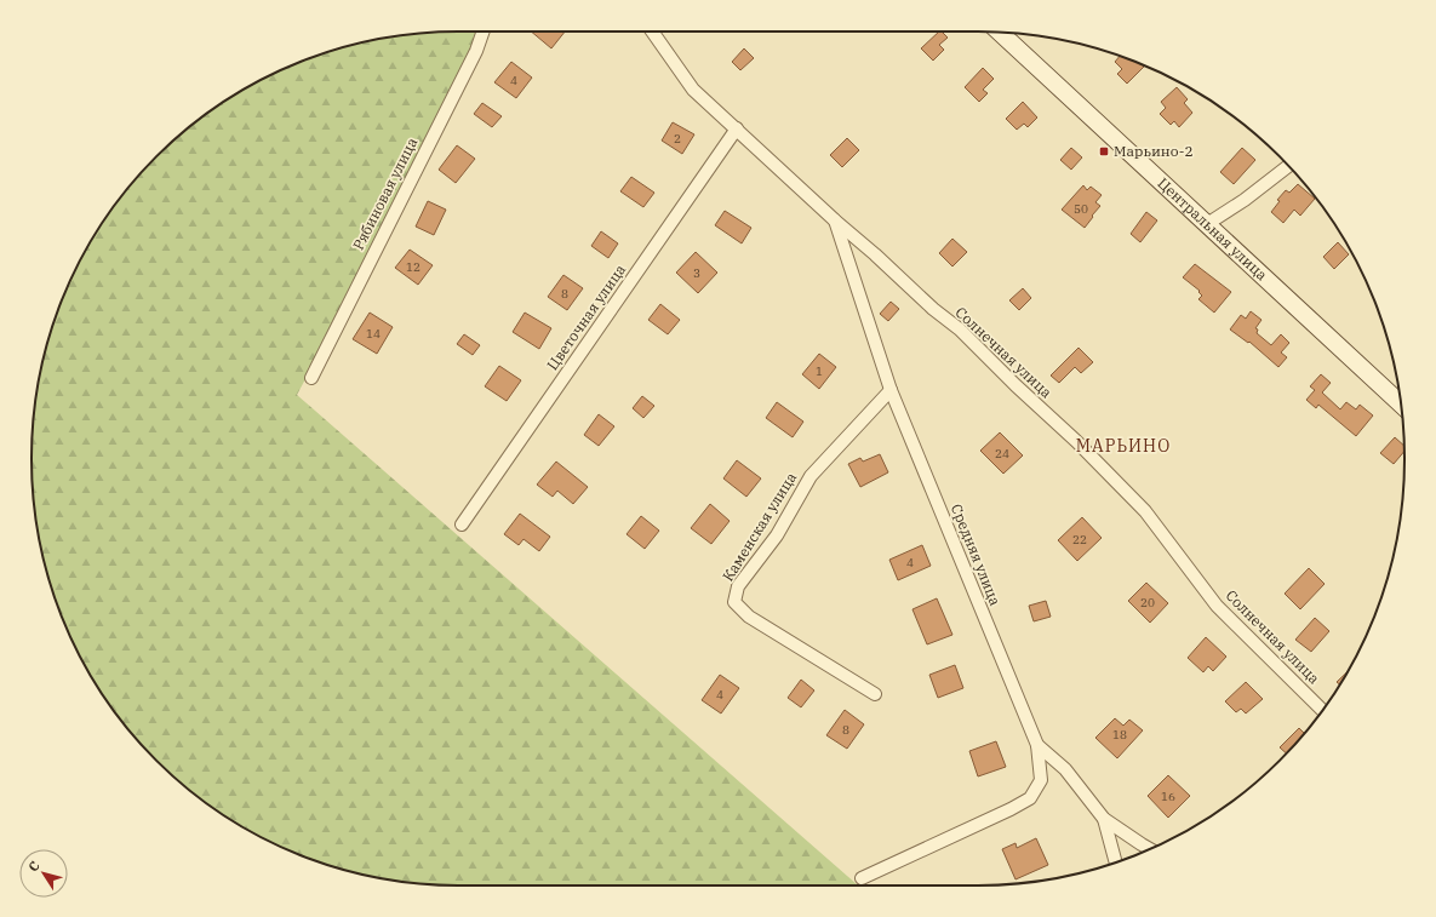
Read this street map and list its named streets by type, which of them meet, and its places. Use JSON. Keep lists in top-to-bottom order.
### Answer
{
  "streets": {
    "main road": ["Центральная улица"],
    "street": [
      "Рябиновая улица",
      "Цветочная улица",
      "Солнечная улица",
      "Каменская улица",
      "Средняя улица"
    ]
  },
  "crossings": [
    ["Цветочная улица", "Солнечная улица"],
    ["Солнечная улица", "Средняя улица"],
    ["Каменская улица", "Средняя улица"]
  ],
  "districts": ["МАРЬИНО"],
  "places": {
    "transit": ["Марьино-2"]
  },
  "house_numbers": [
    "4",
    "2",
    "50",
    "12",
    "3",
    "8",
    "14",
    "1",
    "24",
    "22",
    "4",
    "20",
    "4",
    "8",
    "18",
    "16"
  ],
  "north": "top left"
}
